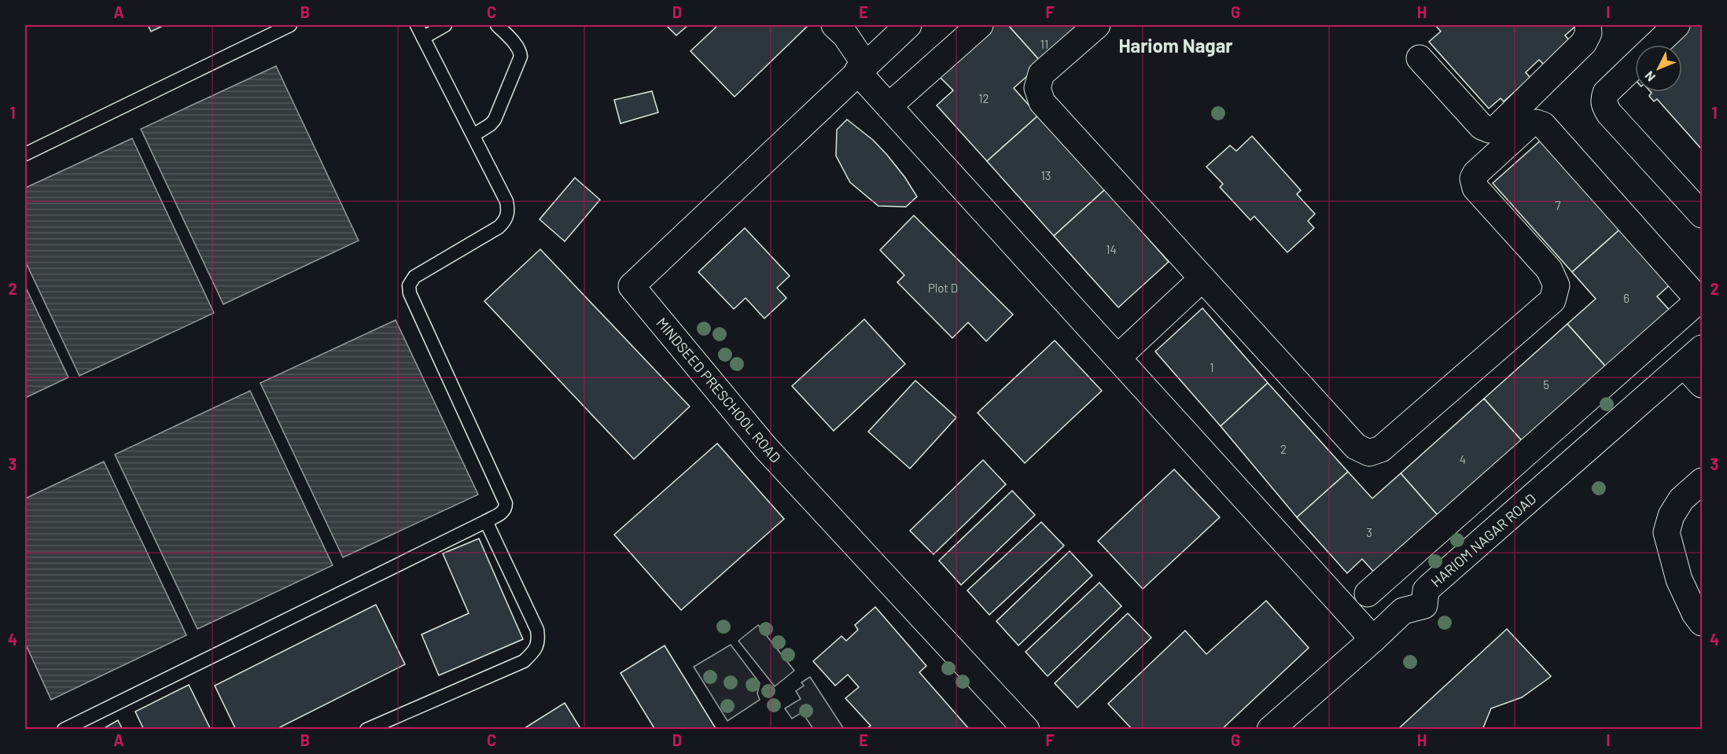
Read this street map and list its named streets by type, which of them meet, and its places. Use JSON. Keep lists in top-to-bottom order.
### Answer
{
  "streets": {
    "street": ["MINDSEED PRESCHOOL ROAD", "HARIOM NAGAR ROAD"]
  },
  "districts": ["Hariom Nagar"],
  "house_numbers": [
    "11",
    "12",
    "13",
    "7",
    "14",
    "Plot D",
    "6",
    "1",
    "5",
    "2",
    "4",
    "3"
  ],
  "north": "bottom left",
  "grid": {
    "columns": [
      "A",
      "B",
      "C",
      "D",
      "E",
      "F",
      "G",
      "H",
      "I"
    ],
    "rows": [
      "1",
      "2",
      "3",
      "4"
    ]
  }
}
